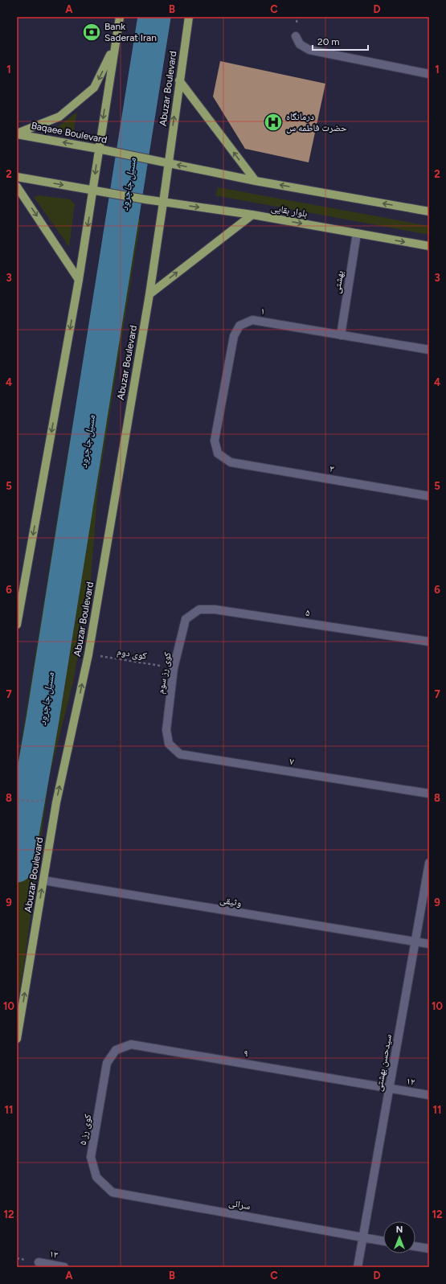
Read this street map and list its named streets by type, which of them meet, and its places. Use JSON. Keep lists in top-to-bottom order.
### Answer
{
  "streets": {
    "main road": ["Abuzar Boulevard", "Baqaee Boulevard", "بلوار بقایی"],
    "street": [
      "بهشتی",
      "۱",
      "۳",
      "۵",
      "کوی رز سوم",
      "۷",
      "وثیقی",
      "۹",
      "سیدحسن بهشتی",
      "۱۲",
      "کوی رز ۵",
      "سرائی",
      "۱۳"
    ],
    "path": ["کوی دوم"]
  },
  "crossings": [
    ["Abuzar Boulevard", "Baqaee Boulevard"],
    ["Abuzar Boulevard", "بلوار بقایی"],
    ["Abuzar Boulevard", "کوی دوم"],
    ["Abuzar Boulevard", "وثیقی"],
    ["بلوار بقایی", "بهشتی"],
    ["بهشتی", "۱"],
    ["۱", "۳"],
    ["۵", "کوی رز سوم"],
    ["کوی دوم", "کوی رز سوم"],
    ["کوی رز سوم", "۷"],
    ["وثیقی", "سیدحسن بهشتی"],
    ["۹", "سیدحسن بهشتی"],
    ["۹", "۱۲"],
    ["۹", "کوی رز ۵"],
    ["سیدحسن بهشتی", "۱۲"],
    ["سیدحسن بهشتی", "سرائی"],
    ["کوی رز ۵", "سرائی"]
  ],
  "one_way": ["Abuzar Boulevard"],
  "water": ["مسیل جاجرود"],
  "places": {
    "bank": ["Bank Saderat Iran"],
    "hospital": ["درمانگاه حضرت فاطمه س"]
  },
  "scale_bar": "20 m",
  "north": "top",
  "grid": {
    "columns": [
      "A",
      "B",
      "C",
      "D"
    ],
    "rows": [
      "1",
      "2",
      "3",
      "4",
      "5",
      "6",
      "7",
      "8",
      "9",
      "10",
      "11",
      "12"
    ]
  }
}
